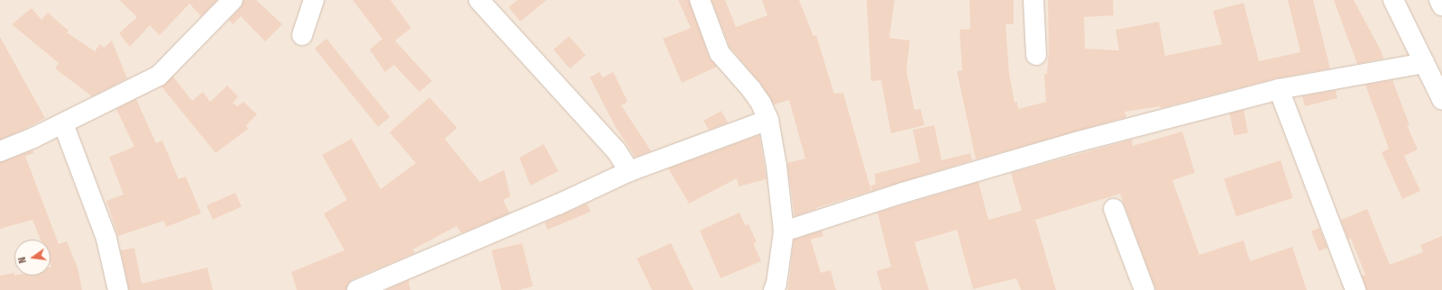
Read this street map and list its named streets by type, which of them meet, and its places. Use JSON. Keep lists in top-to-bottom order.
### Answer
{
  "north": "left"
}
